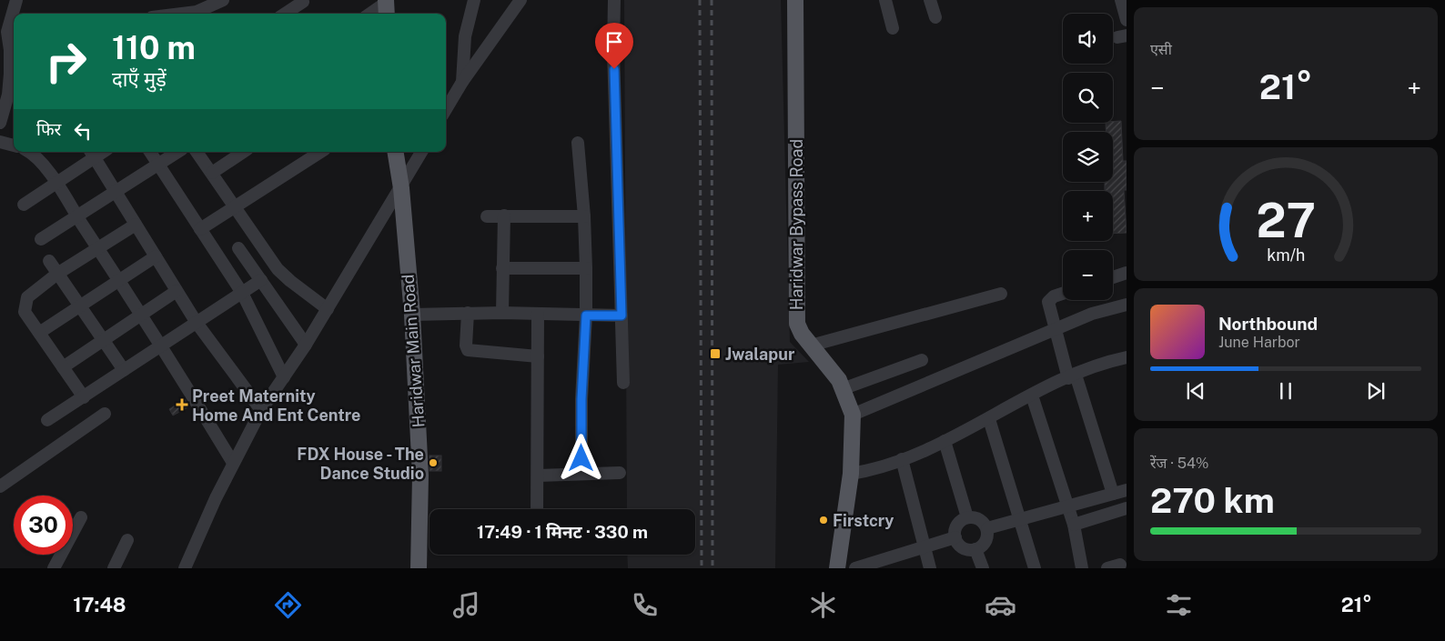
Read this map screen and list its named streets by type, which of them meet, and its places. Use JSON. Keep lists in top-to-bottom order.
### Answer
{
  "streets": {
    "main road": ["Haridwar Bypass Road", "Haridwar Main Road"]
  },
  "places": {
    "transit": ["Jwalapur"],
    "health": ["Preet Maternity Home And Ent Centre"],
    "other": ["FDX House - The Dance Studio", "Firstcry"]
  },
  "page": {
    "tile": [
      "एसी",
      ["रेंज · 54%", "270 km"]
    ],
    "map_buttons": ["+", "−"],
    "turn": ["110 m", "दाएँ मुड़ें"],
    "heat": ["−", "21°", "+"],
    "then": "फिर",
    "song": ["Northbound", "June Harbor"],
    "limit": "30",
    "trip": "17:49 · 1 मिनट · 330 m",
    "tabs": ["17:48", "21°"],
    "gauge": ["27", "km/h"]
  }
}
